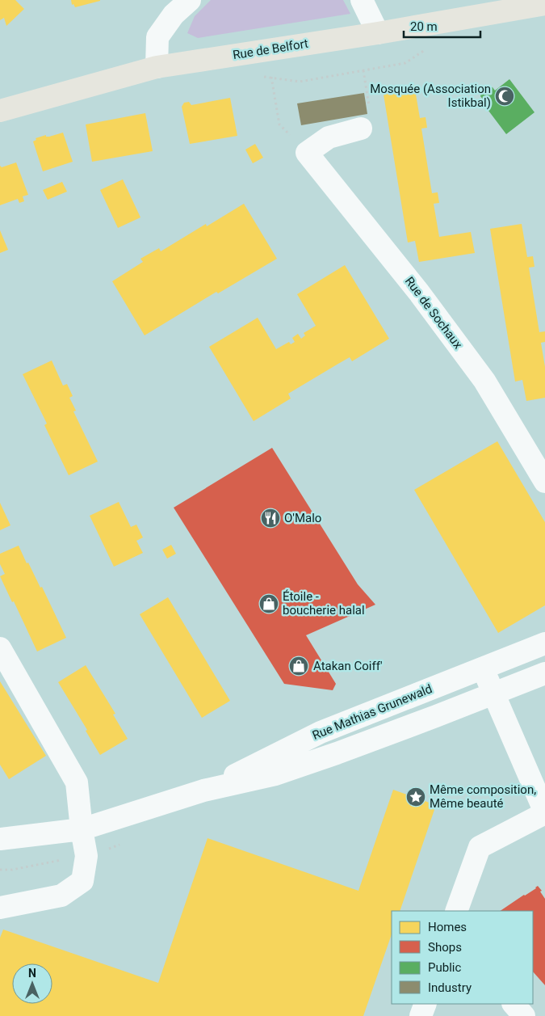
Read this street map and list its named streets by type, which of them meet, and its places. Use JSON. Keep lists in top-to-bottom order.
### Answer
{
  "streets": {
    "main road": ["Rue de Belfort"],
    "street": ["Rue de Sochaux", "Rue Mathias Grunewald"]
  },
  "places": {
    "mosque": ["Mosquée (Association Istikbal)"],
    "restaurant": ["O'Malo"],
    "shop": ["Étoile - boucherie halal", "Atakan Coiff'"],
    "place": ["Même composition, Même beauté"]
  },
  "legend": [
    "Homes",
    "Shops",
    "Public",
    "Industry"
  ],
  "scale_bar": "20 m",
  "north": "top"
}
